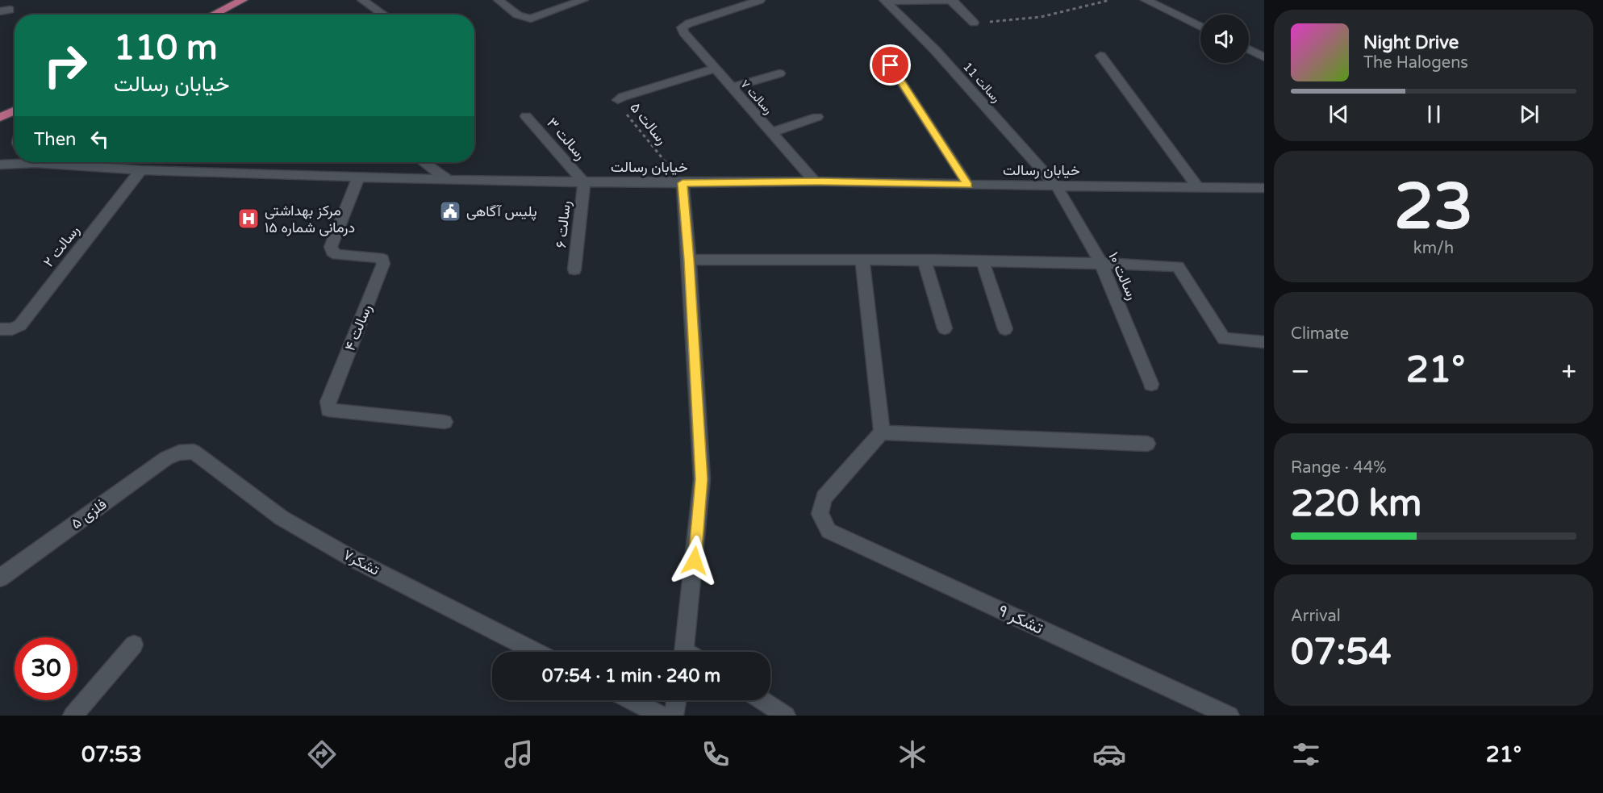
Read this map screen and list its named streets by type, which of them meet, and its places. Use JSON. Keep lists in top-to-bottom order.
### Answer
{
  "streets": {
    "street": [
      "رسالت 11",
      "رسالت ۷",
      "رسالت ۳",
      "خیابان رسالت",
      "رسالت ۶",
      "رسالت ۲",
      "رسالت ۱۰",
      "رسالت ۴",
      "فلزی ۵",
      "تشکر۷",
      "تشکر ۹"
    ],
    "path": ["رسالت ۵"]
  },
  "crossings": [
    ["رسالت 11", "خیابان رسالت"],
    ["رسالت 11", "رسالت ۱۰"],
    ["رسالت ۷", "خیابان رسالت"],
    ["رسالت ۵", "خیابان رسالت"],
    ["رسالت ۳", "خیابان رسالت"],
    ["رسالت ۳", "رسالت ۶"],
    ["خیابان رسالت", "رسالت ۶"],
    ["خیابان رسالت", "رسالت ۲"],
    ["خیابان رسالت", "رسالت ۱۰"],
    ["خیابان رسالت", "رسالت ۴"],
    ["فلزی ۵", "تشکر۷"]
  ],
  "places": {
    "public building": ["پلیس آگاهی"],
    "hospital": ["مرکز بهداشتی درمانی شماره ۱۵"]
  },
  "page": {
    "turn": ["110 m", "خیابان رسالت"],
    "song": ["Night Drive", "The Halogens"],
    "then": "Then",
    "tile": [
      ["23", "km/h"],
      "Climate",
      ["Range · 44%", "220 km"],
      ["Arrival", "07:54"]
    ],
    "heat": ["−", "21°", "+"],
    "limit": "30",
    "trip": "07:54 · 1 min · 240 m",
    "tabs": ["07:53", "21°"]
  }
}
